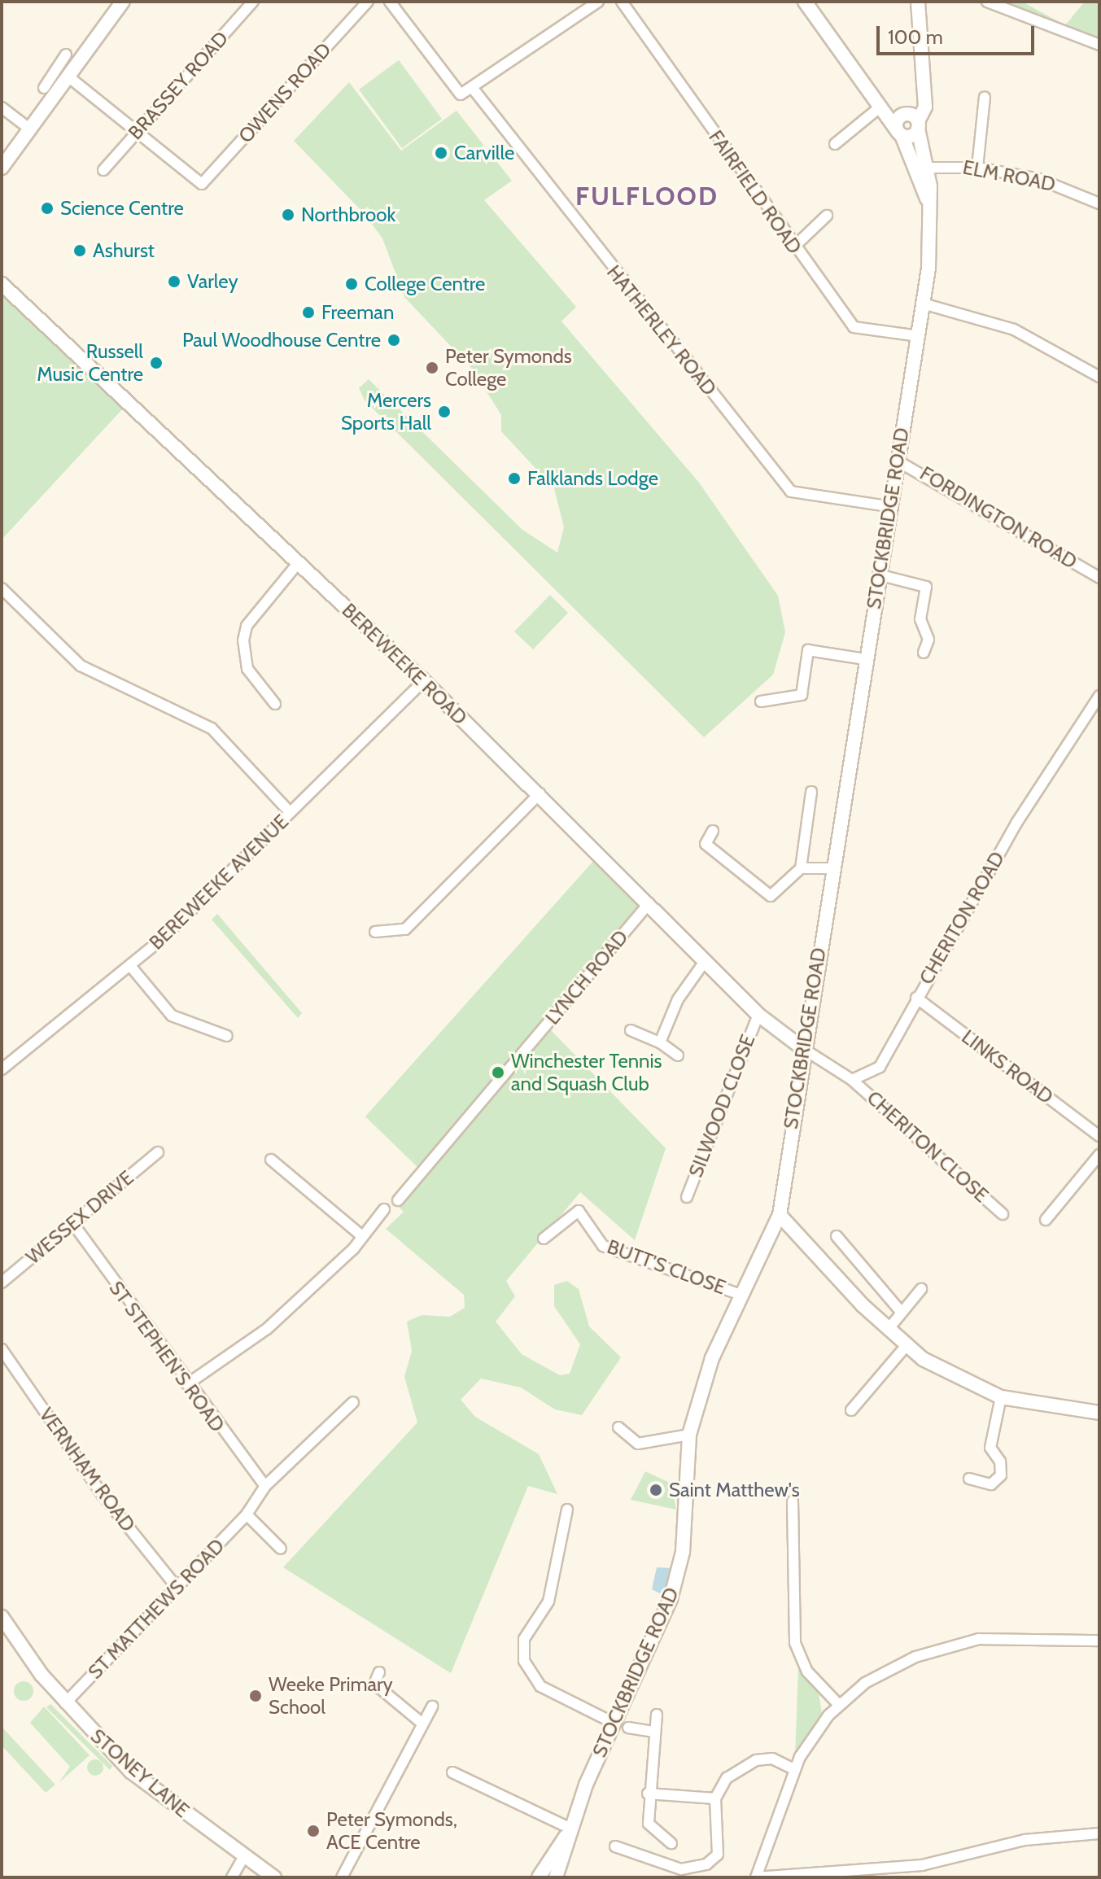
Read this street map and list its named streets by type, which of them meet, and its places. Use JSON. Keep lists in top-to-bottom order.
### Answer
{
  "streets": {
    "main road": ["STOCKBRIDGE ROAD", "BEREWEEKE ROAD", "STONEY LANE"],
    "street": [
      "BRASSEY ROAD",
      "OWENS ROAD",
      "ELM ROAD",
      "FAIRFIELD ROAD",
      "HATHERLEY ROAD",
      "FORDINGTON ROAD",
      "BEREWEEKE AVENUE",
      "CHERITON ROAD",
      "LYNCH ROAD",
      "LINKS ROAD",
      "SILWOOD CLOSE",
      "CHERITON CLOSE",
      "WESSEX DRIVE",
      "BUTT'S CLOSE",
      "ST STEPHEN'S ROAD",
      "VERNHAM ROAD",
      "ST MATTHEWS ROAD"
    ]
  },
  "crossings": [
    ["BRASSEY ROAD", "OWENS ROAD"],
    ["ELM ROAD", "STOCKBRIDGE ROAD"],
    ["FAIRFIELD ROAD", "STOCKBRIDGE ROAD"],
    ["HATHERLEY ROAD", "STOCKBRIDGE ROAD"],
    ["FORDINGTON ROAD", "STOCKBRIDGE ROAD"],
    ["STOCKBRIDGE ROAD", "BEREWEEKE ROAD"],
    ["STOCKBRIDGE ROAD", "BUTT'S CLOSE"],
    ["BEREWEEKE ROAD", "BEREWEEKE AVENUE"],
    ["BEREWEEKE ROAD", "LYNCH ROAD"],
    ["BEREWEEKE ROAD", "SILWOOD CLOSE"],
    ["CHERITON ROAD", "LINKS ROAD"],
    ["CHERITON ROAD", "CHERITON CLOSE"],
    ["WESSEX DRIVE", "ST STEPHEN'S ROAD"],
    ["ST STEPHEN'S ROAD", "ST MATTHEWS ROAD"],
    ["VERNHAM ROAD", "ST MATTHEWS ROAD"],
    ["ST MATTHEWS ROAD", "STONEY LANE"]
  ],
  "districts": ["FULFLOOD"],
  "places": [
    "Carville",
    "Science Centre",
    "Northbrook",
    "Ashurst",
    "Varley",
    "College Centre",
    "Freeman",
    "Paul Woodhouse Centre",
    "Russell Music Centre",
    "Peter Symonds College",
    "Mercers Sports Hall",
    "Falklands Lodge",
    "Winchester Tennis and Squash Club",
    "Saint Matthew's",
    "Weeke Primary School",
    "Peter Symonds, ACE Centre"
  ],
  "scale_bar": "100 m"
}
